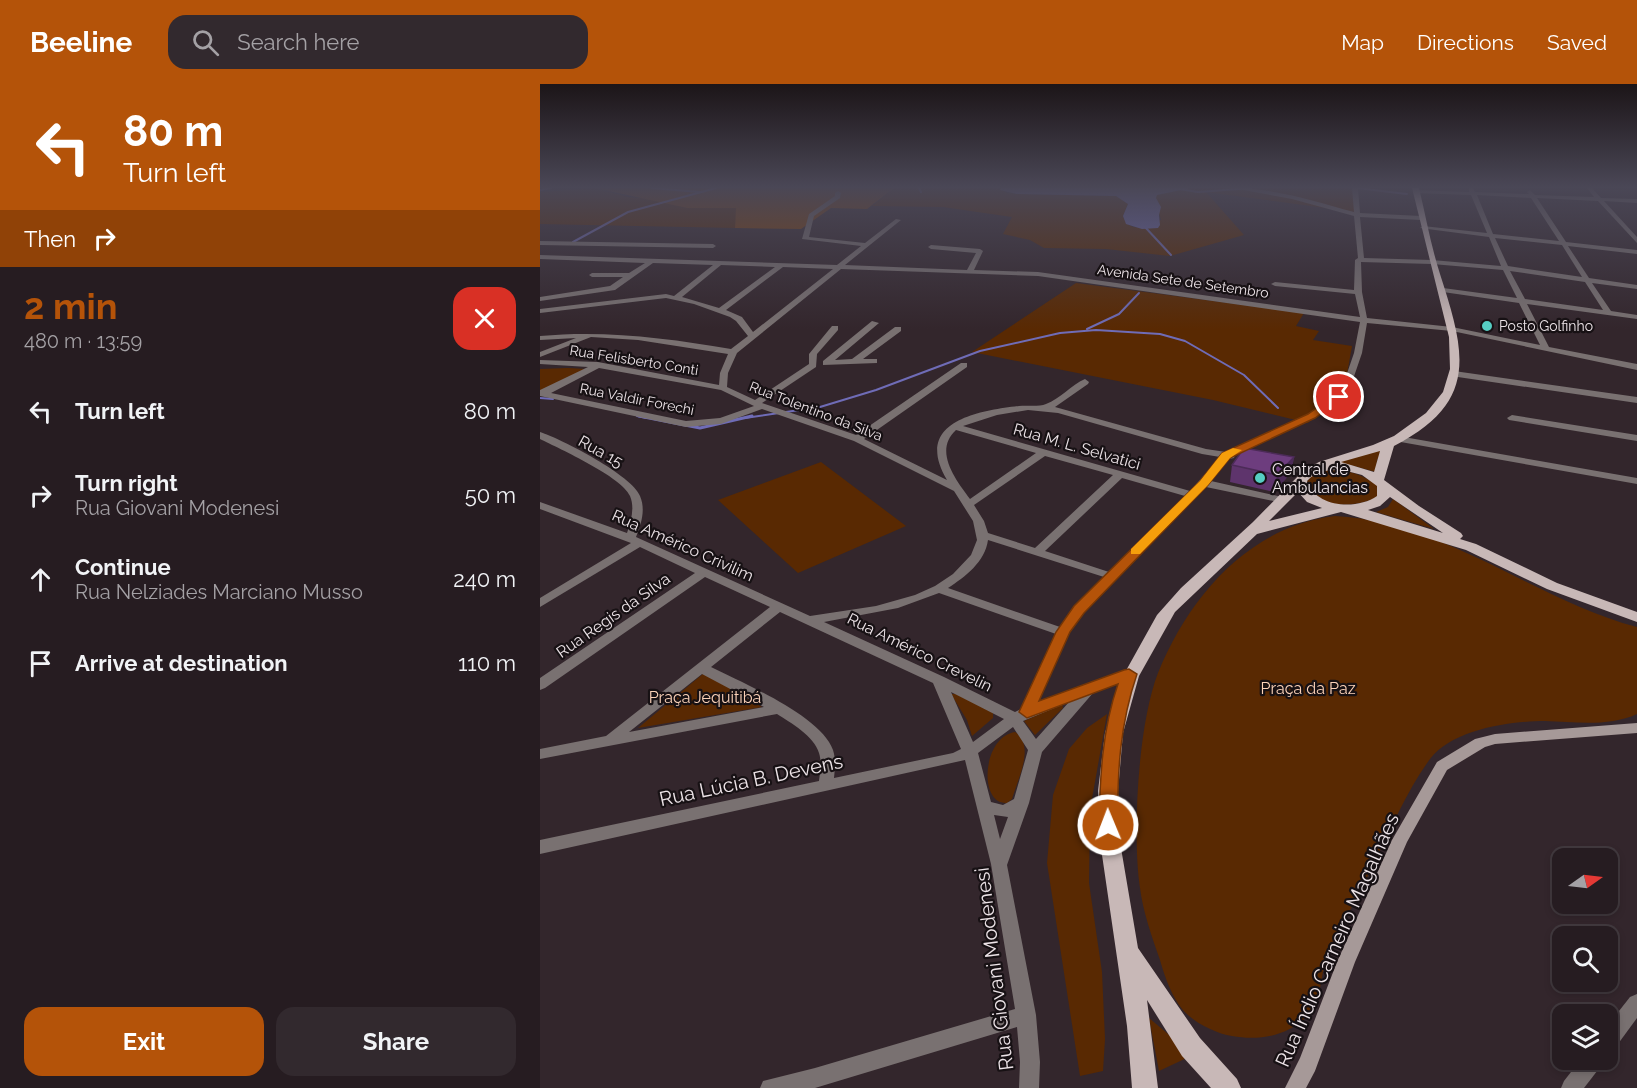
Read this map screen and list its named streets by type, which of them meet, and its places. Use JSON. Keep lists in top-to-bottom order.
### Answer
{
  "streets": {
    "street": [
      "Avenida Sete de Setembro",
      "Rua Felisberto Conti",
      "Rua Valdir Forechi",
      "Rua Tolentino da Silva",
      "Rua M. L. Selvatici",
      "Rua 15",
      "Rua Américo Crivilim",
      "Rua Regis da Silva",
      "Rua Américo Crevelin",
      "Rua Lúcia B. Devens",
      "Rua Índio Carneiro Magalhães",
      "Rua Giovani Modenesi"
    ]
  },
  "crossings": [
    ["Rua Felisberto Conti", "Rua Tolentino da Silva"],
    ["Rua Valdir Forechi", "Rua Tolentino da Silva"],
    ["Rua 15", "Rua Américo Crivilim"],
    ["Rua Américo Crivilim", "Rua Regis da Silva"],
    ["Rua Américo Crivilim", "Rua Américo Crevelin"]
  ],
  "parks": ["Praça da Paz", "Praça Jequitibá"],
  "places": ["Posto Golfinho", "Central de Ambulancias"],
  "north": "right",
  "page": {
    "header": "Beeline",
    "search": "Search here",
    "nav": ["Map", "Directions", "Saved"],
    "turn": ["80 m", "Turn left"],
    "then": "Then",
    "heading": ["2 min", "480 m · 13:59"],
    "list": [
      {
        "name": "Turn left",
        "value": "80 m"
      },
      {
        "name": "Turn right",
        "note": "Rua Giovani Modenesi",
        "value": "50 m"
      },
      {
        "name": "Continue",
        "note": "Rua Nelziades Marciano Musso",
        "value": "240 m"
      },
      {
        "name": "Arrive at destination",
        "value": "110 m"
      }
    ],
    "buttons": ["Exit", "Share"]
  }
}
